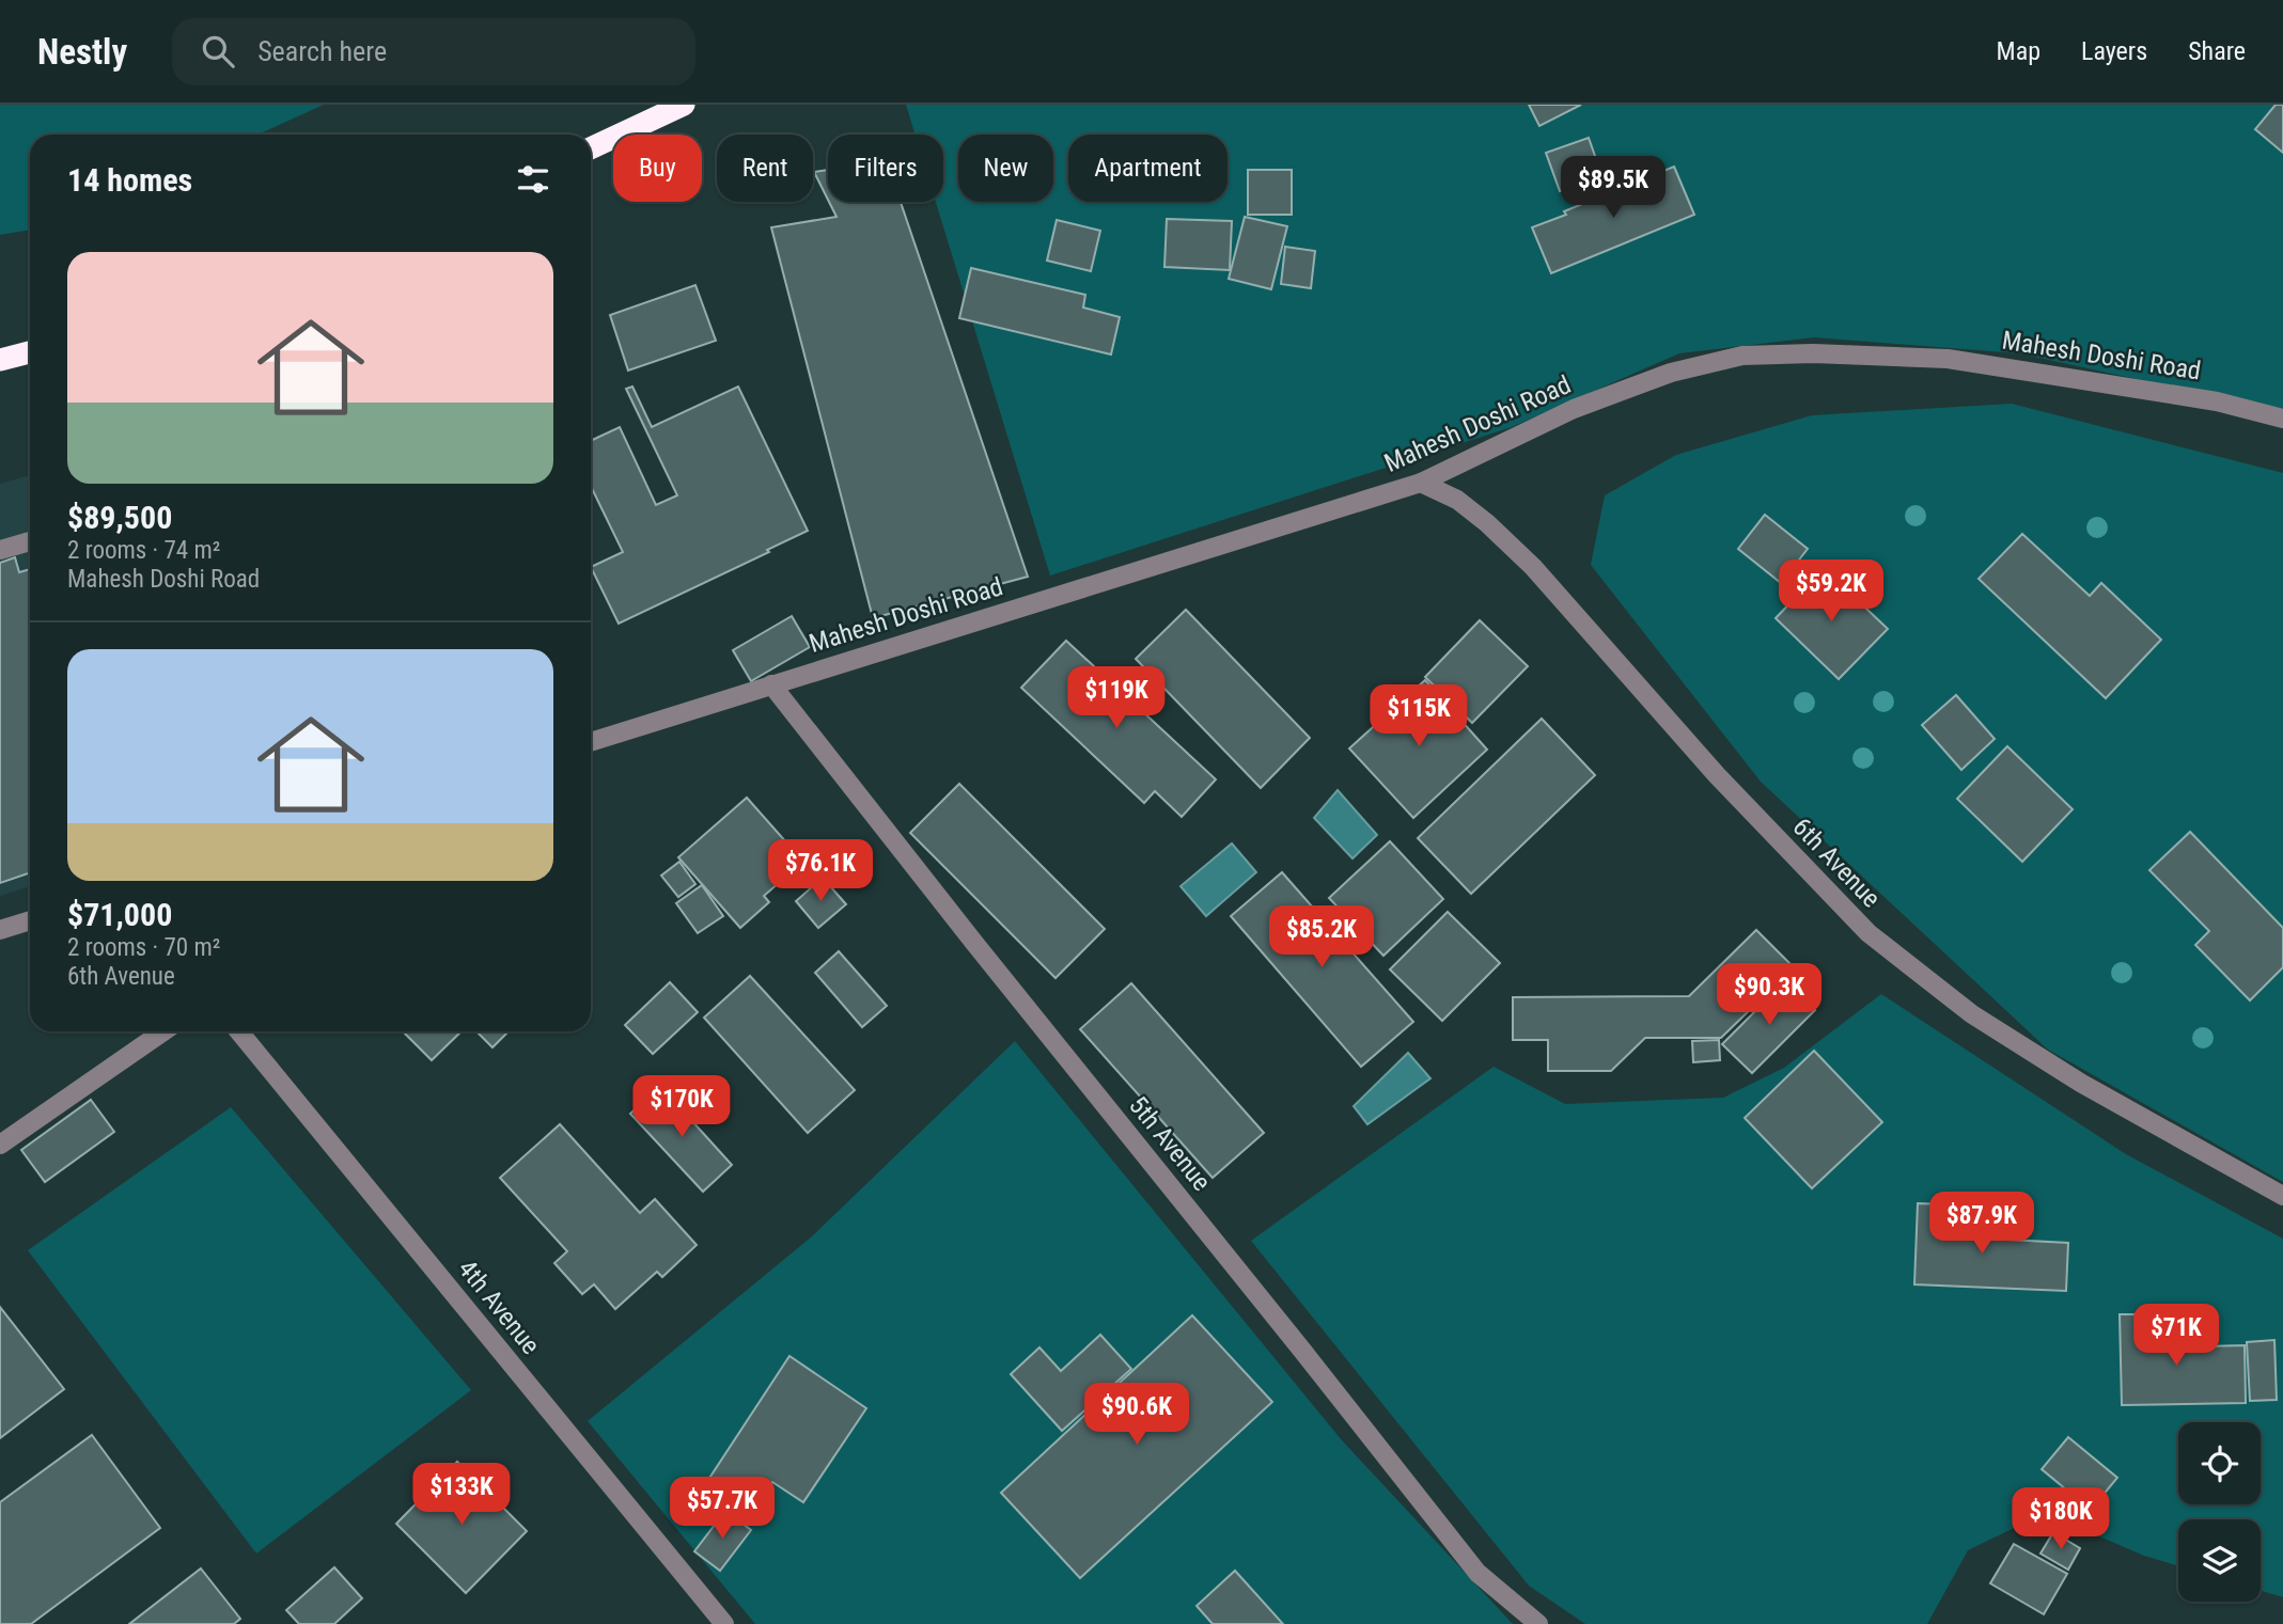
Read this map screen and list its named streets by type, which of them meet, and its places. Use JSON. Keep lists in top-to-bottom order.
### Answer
{
  "streets": {
    "street": [
      "Mahesh Doshi Road",
      "6th Avenue",
      "5th Avenue",
      "4th Avenue"
    ]
  },
  "crossings": [
    ["Mahesh Doshi Road", "6th Avenue"],
    ["Mahesh Doshi Road", "5th Avenue"]
  ],
  "page": {
    "header": "Nestly",
    "search": "Search here",
    "nav": ["Map", "Layers", "Share"],
    "chip": [
      "Buy",
      "Rent",
      "Filters",
      "New",
      "Apartment"
    ],
    "heading": "14 homes",
    "price": [
      "$89.5K",
      "$59.2K",
      "$119K",
      "$115K",
      "$76.1K",
      "$85.2K",
      "$90.3K",
      "$170K",
      "$87.9K",
      "$71K",
      "$90.6K",
      "$133K",
      "$57.7K",
      "$180K"
    ],
    "list": [
      {
        "name": "$89,500",
        "note": "2 rooms · 74 m² · Mahesh Doshi Road"
      },
      {
        "name": "$71,000",
        "note": "2 rooms · 70 m² · 6th Avenue"
      }
    ]
  }
}
